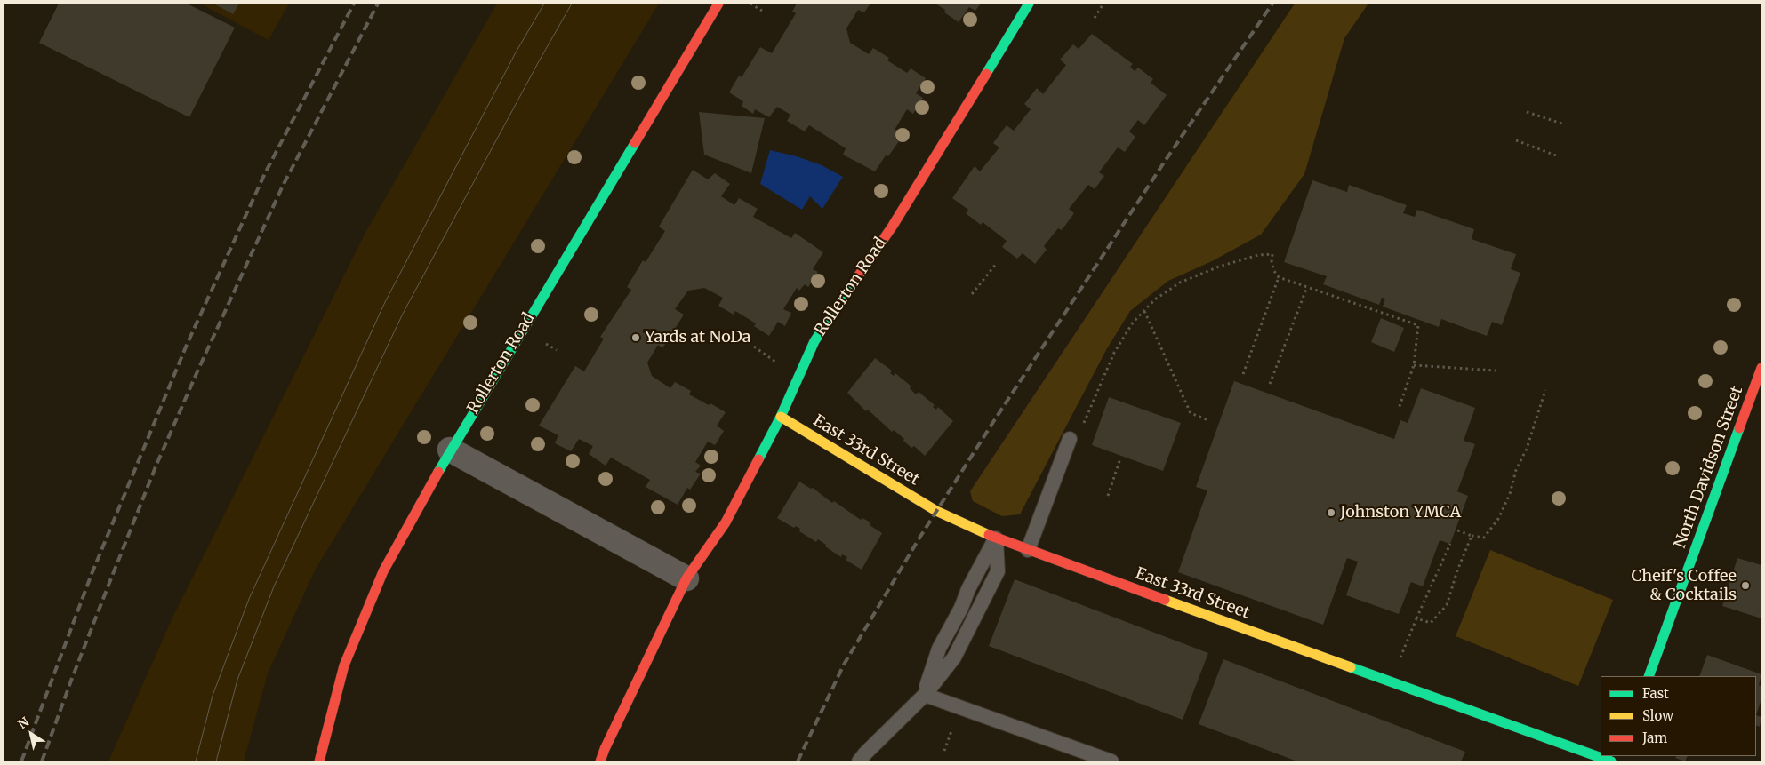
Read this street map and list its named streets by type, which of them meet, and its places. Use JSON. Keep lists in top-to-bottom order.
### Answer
{
  "streets": {
    "street": ["Rollerton Road", "East 33rd Street", "North Davidson Street"]
  },
  "crossings": [
    ["Rollerton Road", "East 33rd Street"]
  ],
  "places": ["Yards at NoDa", "Johnston YMCA", "Cheif's Coffee & Cocktails"],
  "legend": ["Fast", "Slow", "Jam"],
  "north": "top left"
}
